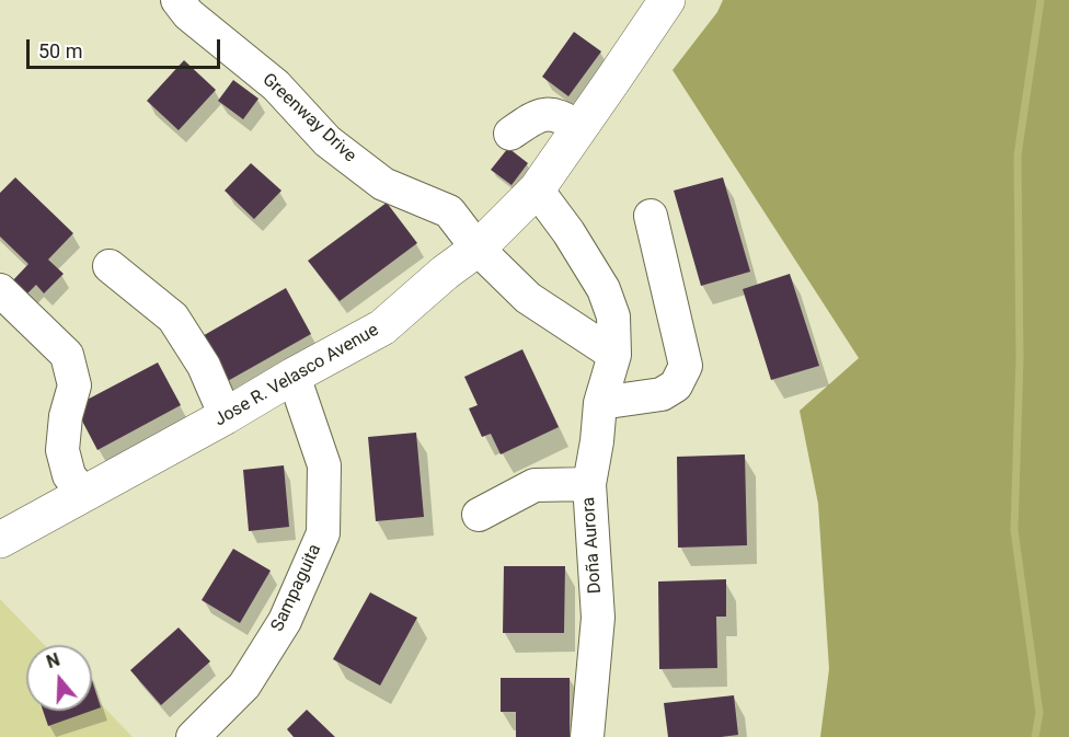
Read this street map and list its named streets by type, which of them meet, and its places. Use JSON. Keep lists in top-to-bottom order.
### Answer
{
  "streets": {
    "main road": ["Jose R. Velasco Avenue"],
    "street": ["Greenway Drive", "Doña Aurora", "Sampaguita"]
  },
  "crossings": [
    ["Greenway Drive", "Jose R. Velasco Avenue"],
    ["Jose R. Velasco Avenue", "Doña Aurora"],
    ["Jose R. Velasco Avenue", "Sampaguita"]
  ],
  "scale_bar": "50 m",
  "north": "top"
}
